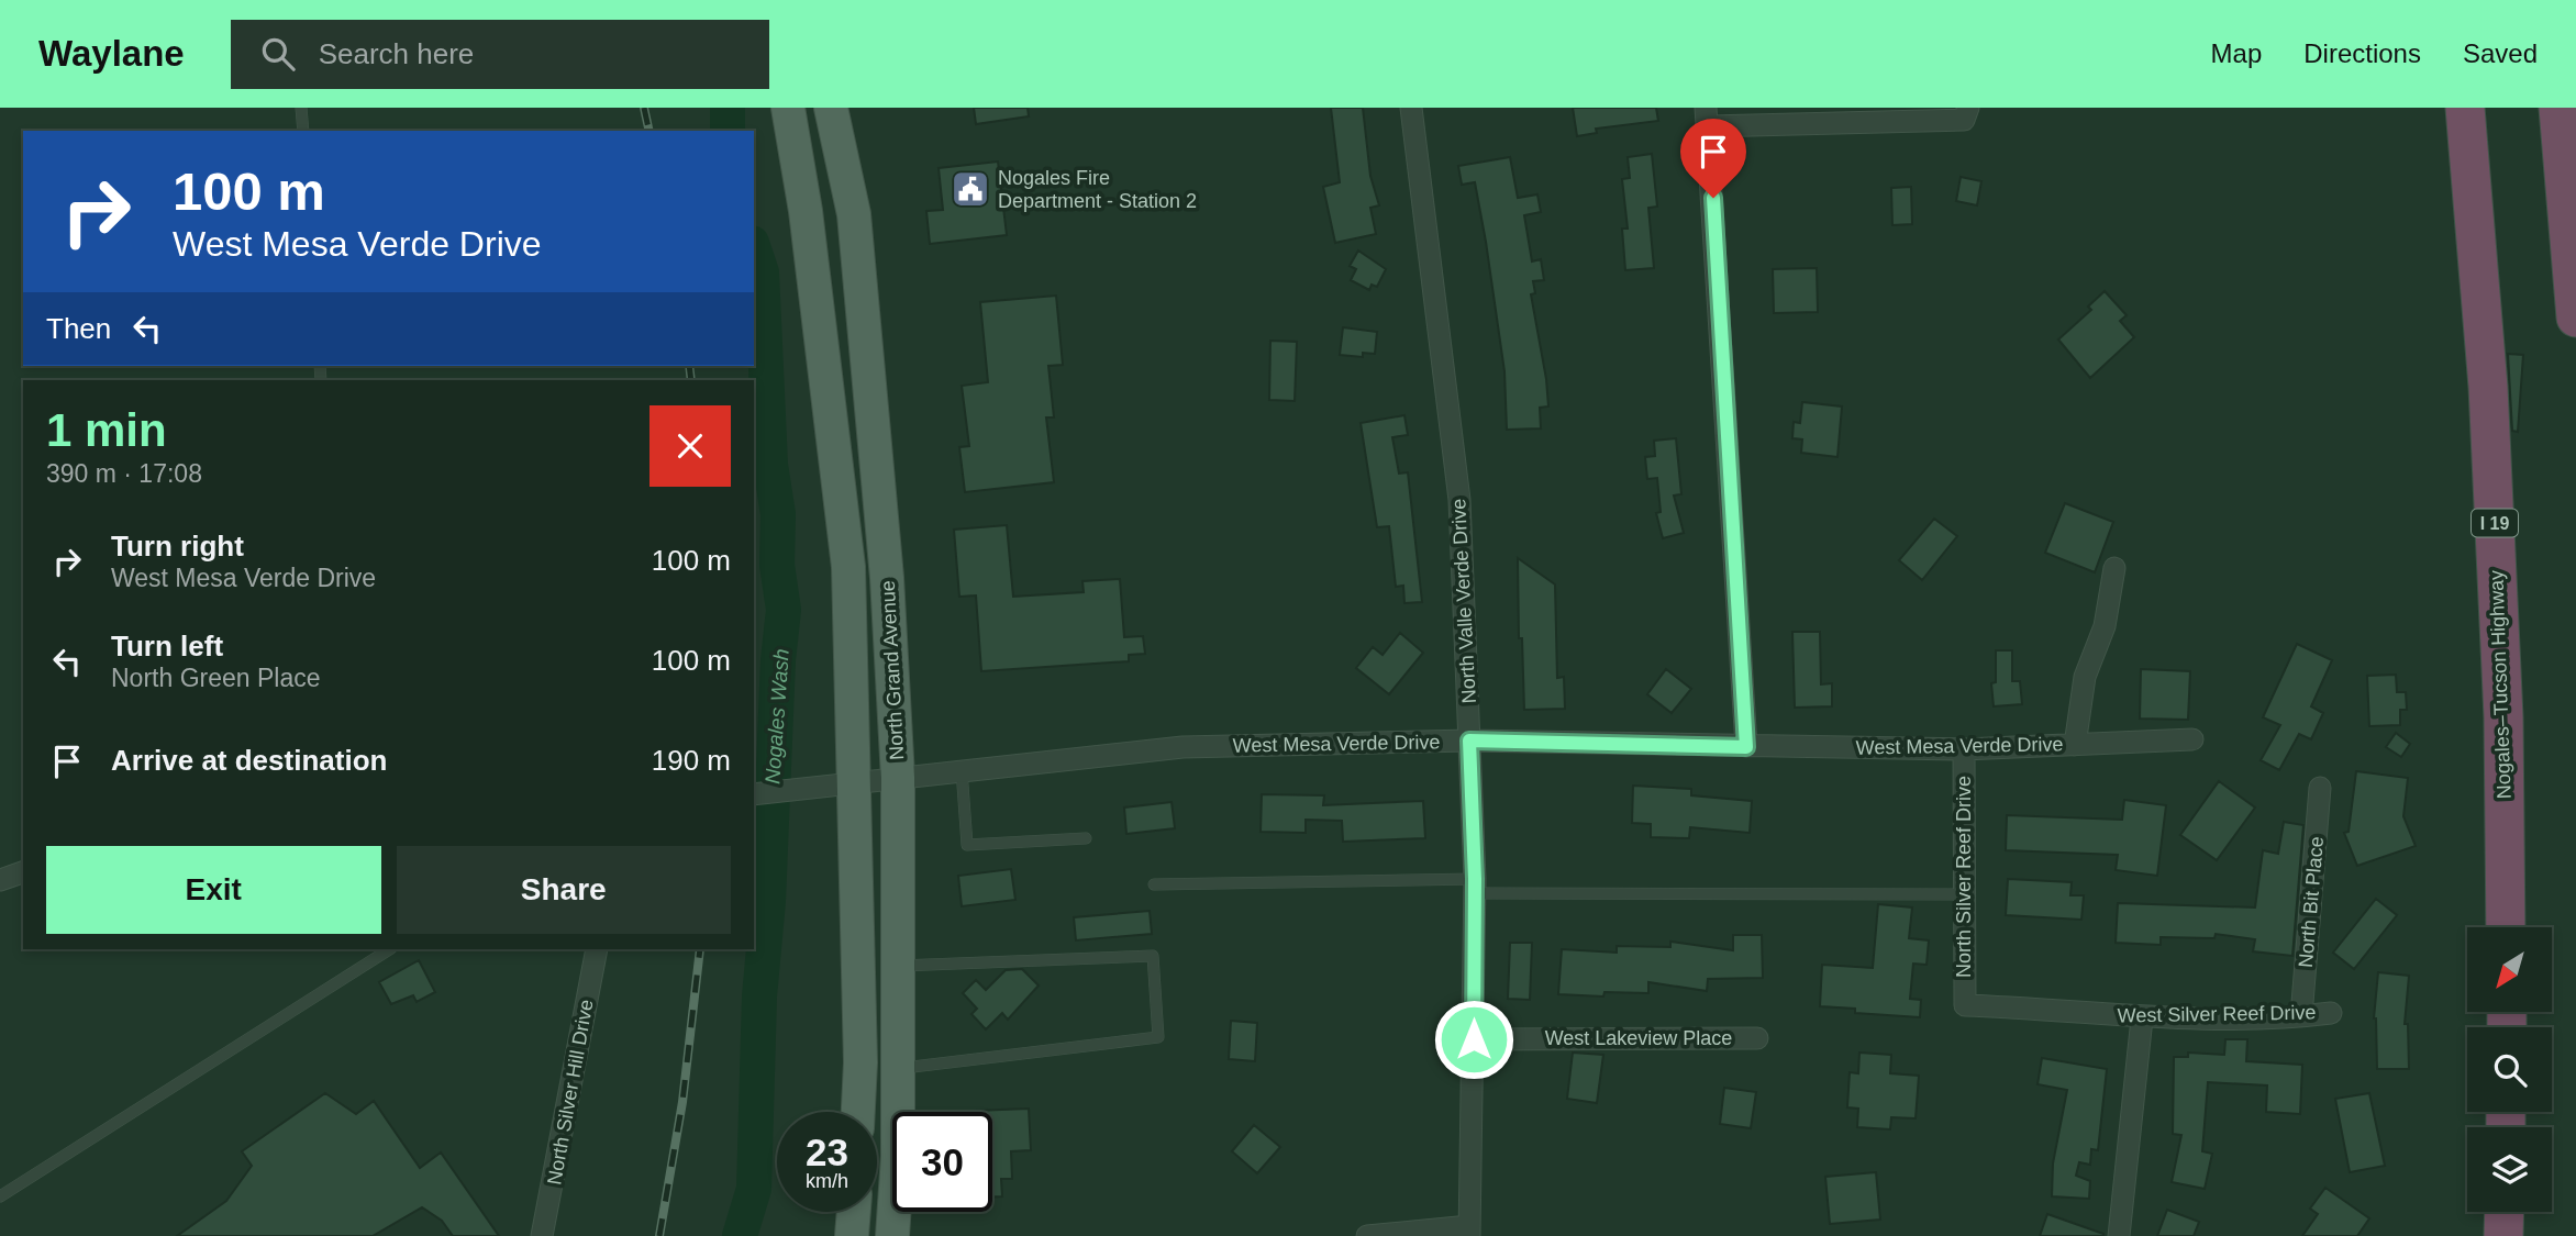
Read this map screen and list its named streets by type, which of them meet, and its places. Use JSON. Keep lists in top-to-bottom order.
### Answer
{
  "streets": {
    "highway": ["I 19", "Nogales–Tucson Highway"],
    "main road": ["North Grand Avenue"],
    "street": [
      "North Valle Verde Drive",
      "West Mesa Verde Drive",
      "North Silver Reef Drive",
      "North Bit Place",
      "West Silver Reef Drive",
      "West Lakeview Place",
      "North Silver Hill Drive"
    ]
  },
  "crossings": [
    ["North Valle Verde Drive", "West Mesa Verde Drive"],
    ["North Valle Verde Drive", "West Lakeview Place"],
    ["North Grand Avenue", "West Mesa Verde Drive"],
    ["West Mesa Verde Drive", "North Silver Reef Drive"],
    ["North Silver Reef Drive", "West Silver Reef Drive"],
    ["North Bit Place", "West Silver Reef Drive"]
  ],
  "water": ["Nogales Wash"],
  "places": {
    "public building": ["Nogales Fire Department - Station 2"]
  },
  "north": "bottom left",
  "page": {
    "header": "Waylane",
    "search": "Search here",
    "nav": ["Map", "Directions", "Saved"],
    "turn": ["100 m", "West Mesa Verde Drive"],
    "then": "Then",
    "heading": ["1 min", "390 m · 17:08"],
    "list": [
      {
        "name": "Turn right",
        "note": "West Mesa Verde Drive",
        "value": "100 m"
      },
      {
        "name": "Turn left",
        "note": "North Green Place",
        "value": "100 m"
      },
      {
        "name": "Arrive at destination",
        "value": "190 m"
      }
    ],
    "buttons": ["Exit", "Share"],
    "speed": "23 km/h",
    "limit": "30"
  }
}
